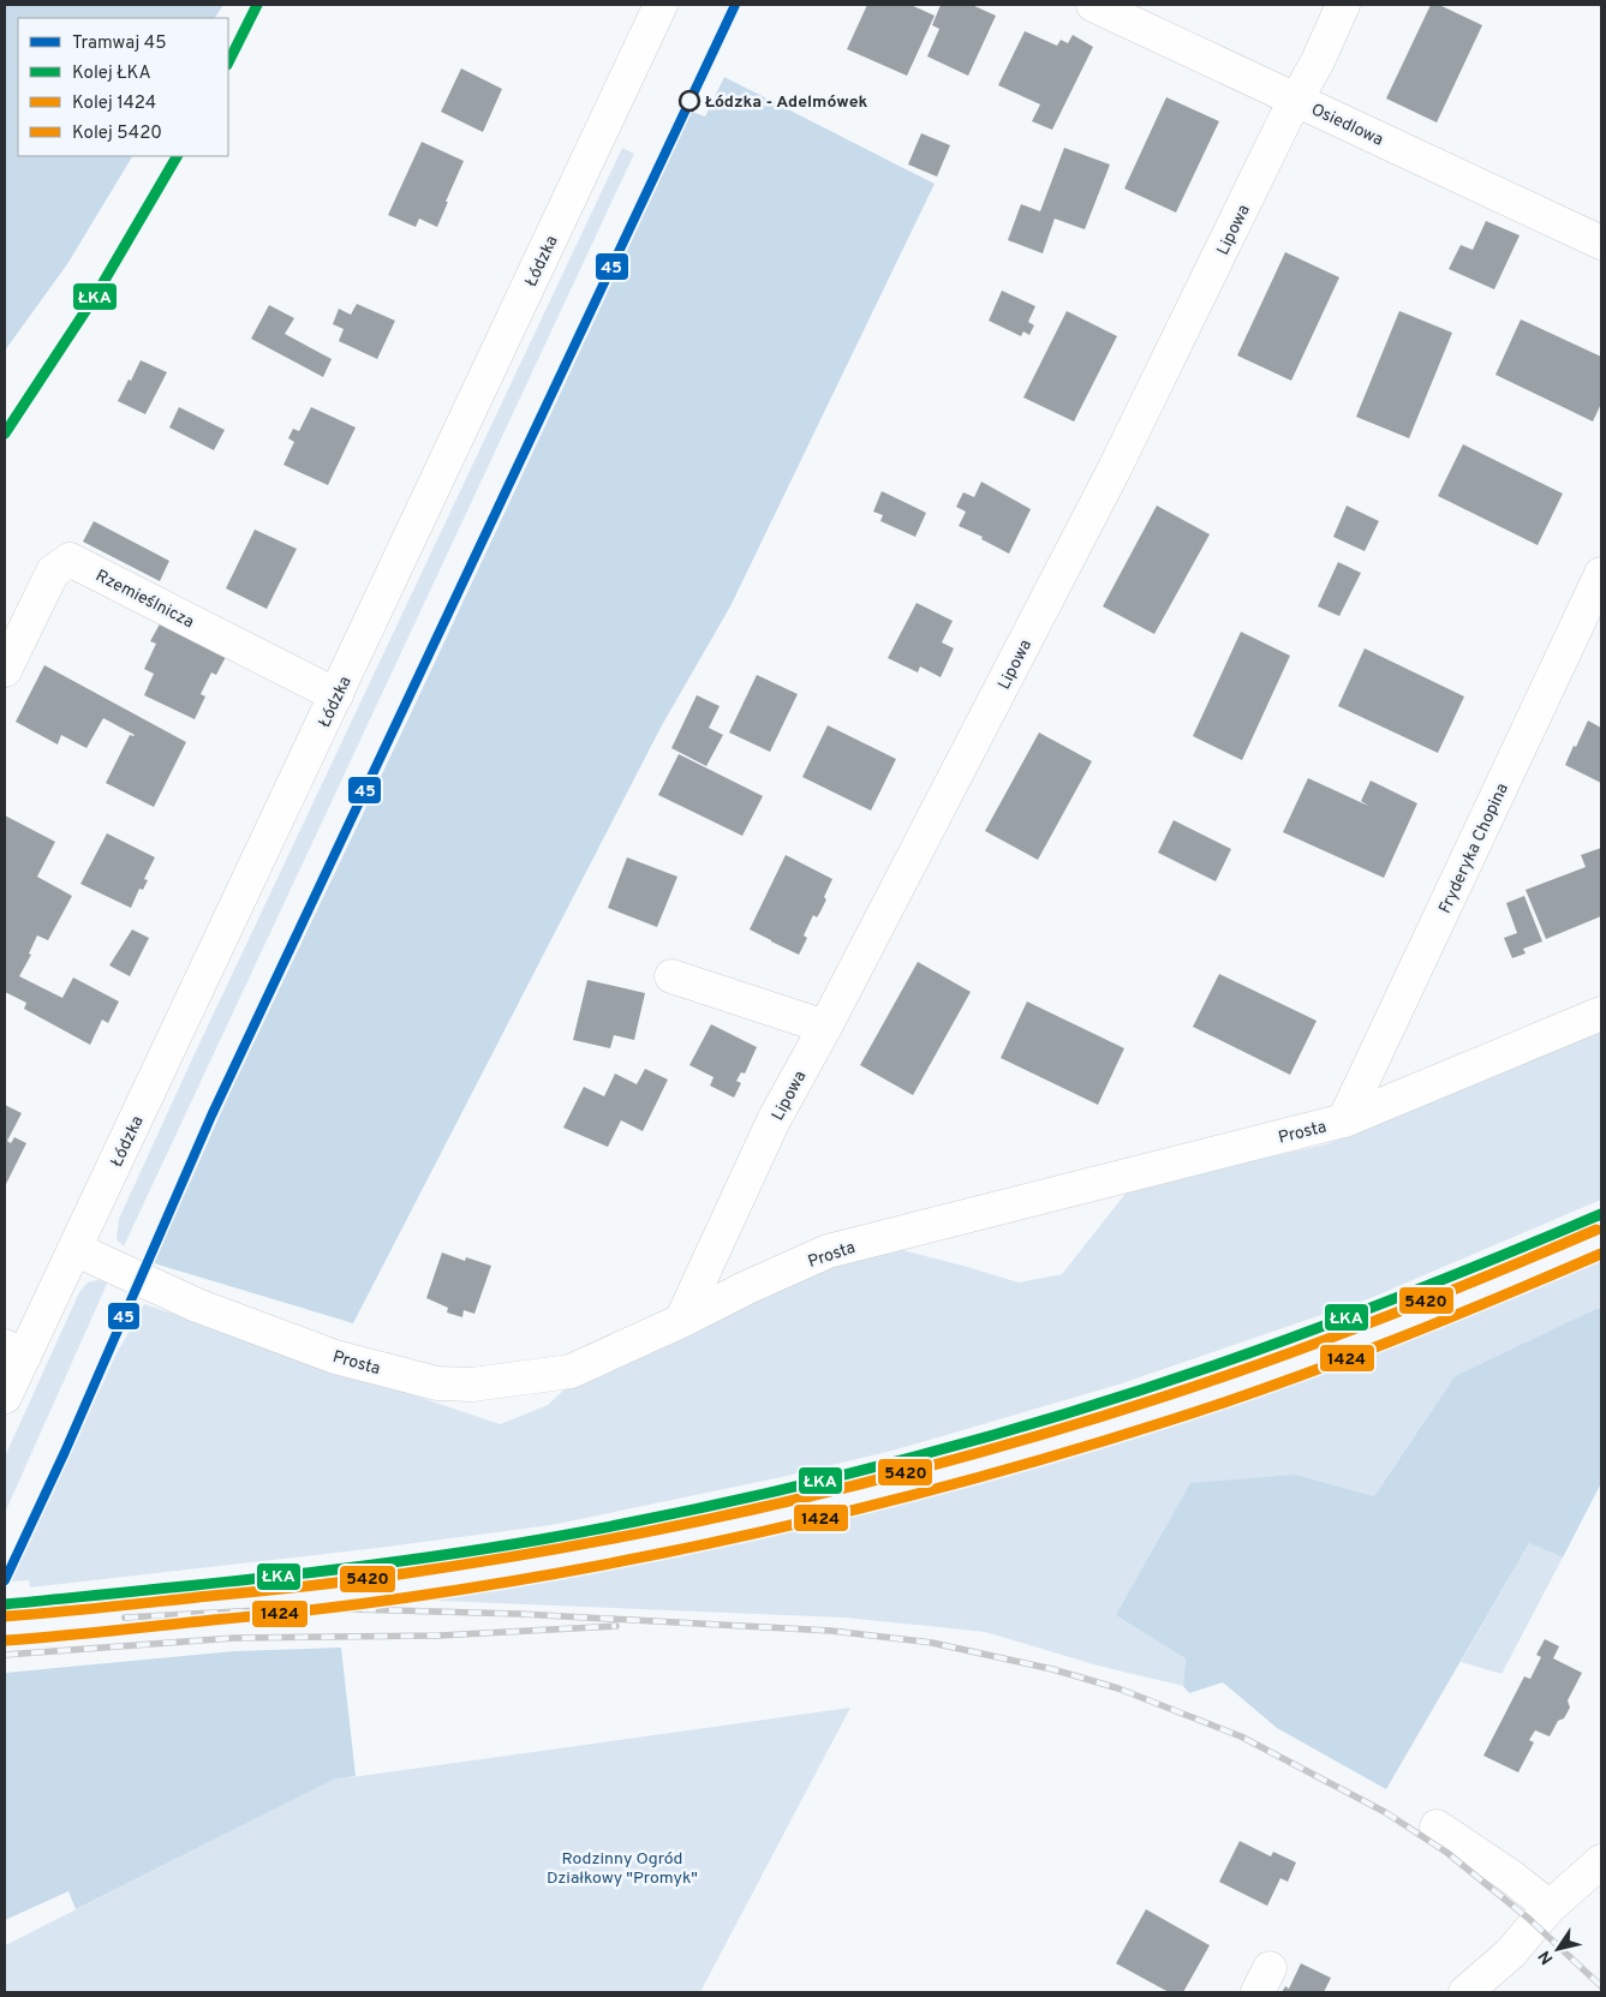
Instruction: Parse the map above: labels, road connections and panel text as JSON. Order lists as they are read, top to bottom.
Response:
{
  "streets": {
    "street": [
      "Osiedlowa",
      "Lipowa",
      "Łódzka",
      "Rzemieślnicza",
      "Fryderyka Chopina",
      "Prosta"
    ]
  },
  "crossings": [
    ["Osiedlowa", "Lipowa"],
    ["Lipowa", "Prosta"],
    ["Łódzka", "Rzemieślnicza"],
    ["Łódzka", "Prosta"],
    ["Fryderyka Chopina", "Prosta"]
  ],
  "parks": ["Rodzinny Ogród Działkowy \"Promyk\""],
  "places": ["Łódzka - Adelmówek"],
  "lines": [
    "tram line 45",
    "rail line ŁKA",
    "rail line 5420",
    "rail line 1424"
  ],
  "legend": [
    "Tramwaj 45",
    "Kolej ŁKA",
    "Kolej 1424",
    "Kolej 5420"
  ],
  "north": "bottom left"
}
